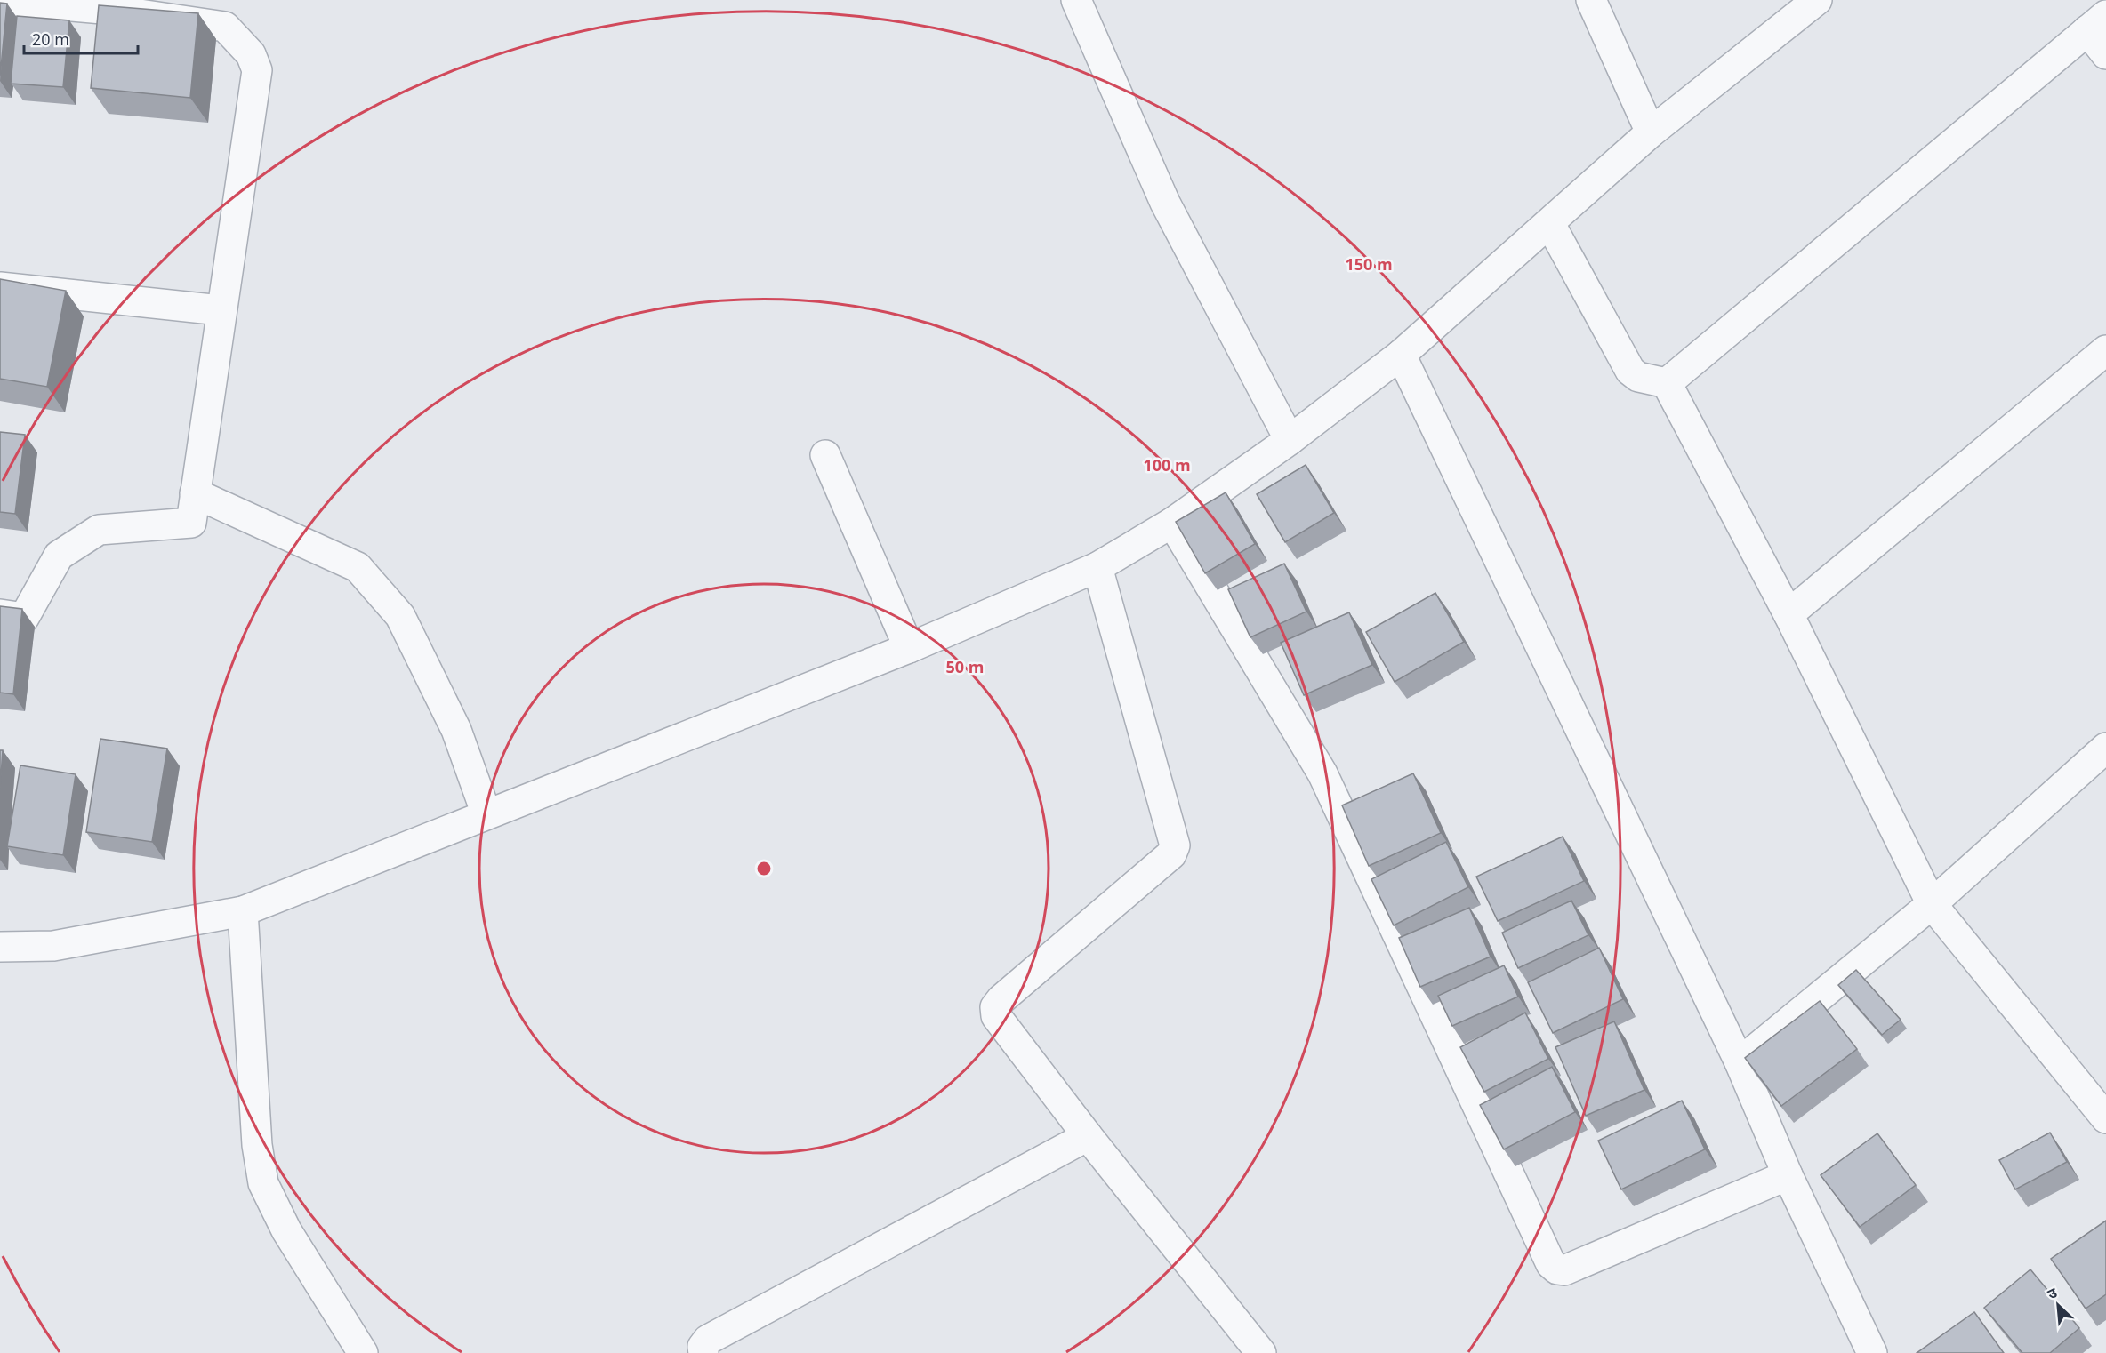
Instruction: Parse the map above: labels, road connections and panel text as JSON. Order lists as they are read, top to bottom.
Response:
{
  "scale_bar": "20 m",
  "north": "top left",
  "rings": ["150 m", "100 m", "50 m"]
}
